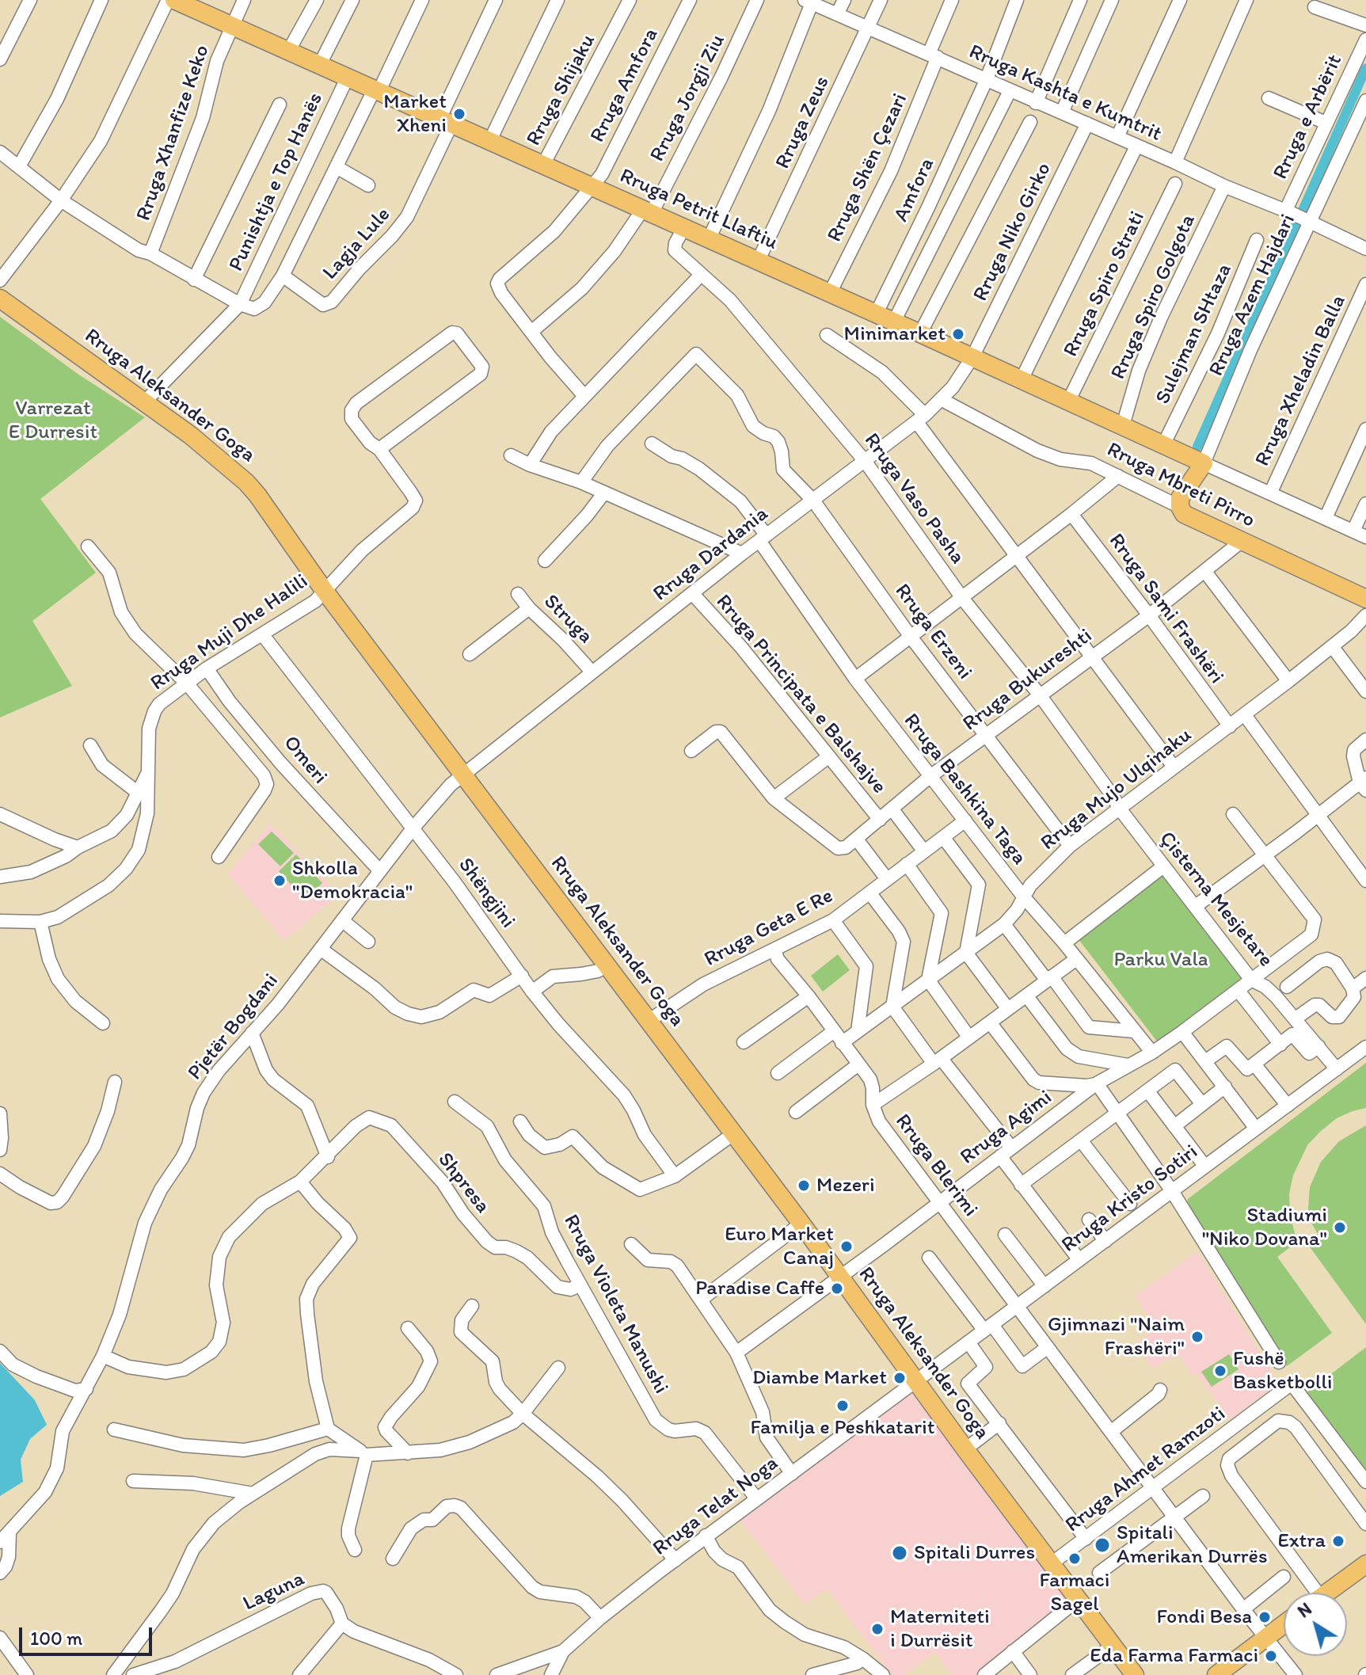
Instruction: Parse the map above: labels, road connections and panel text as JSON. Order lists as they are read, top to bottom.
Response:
{
  "streets": {
    "main road": [
      "Rruga Petrit Llaftiu",
      "Rruga Azem Hajdari",
      "Rruga Aleksander Goga",
      "Rruga Mbreti Pirro"
    ],
    "street": [
      "Rruga Amfora",
      "Rruga Shijaku",
      "Rruga Kashta e Kumtrit",
      "Rruga Jorgji Ziu",
      "Rruga e Arbërit",
      "Rruga Zeus",
      "Rruga Xhanfize Keko",
      "Rruga Shën Çezari",
      "Punishtja e Top Hanës",
      "Amfora",
      "Rruga Niko Girko",
      "Lagja Lule",
      "Rruga Spiro Strati",
      "Rruga Spiro Golgota",
      "Sulejman SHtaza",
      "Rruga Xheladin Balla",
      "Rruga Vaso Pasha",
      "Rruga Dardania",
      "Rruga Sami Frashëri",
      "Struga",
      "Rruga Erzeni",
      "Rruga Muji Dhe Halili",
      "Rruga Bukureshti",
      "Rruga Principata e Balshajve",
      "Omeri",
      "Rruga Bashkina Taga",
      "Rruga Mujo Ulqinaku",
      "Shëngjini",
      "Çisterna Mesjetare",
      "Rruga Geta E Re",
      "Pjetër Bogdani",
      "Rruga Agimi",
      "Rruga Blerimi",
      "Shpresa",
      "Rruga Kristo Sotiri",
      "Rruga Violeta Manushi",
      "Rruga Ahmet Ramzoti",
      "Rruga Telat Noga",
      "Laguna"
    ]
  },
  "crossings": [
    ["Rruga Amfora", "Rruga Jorgji Ziu"],
    ["Rruga Amfora", "Rruga Petrit Llaftiu"],
    ["Rruga Shijaku", "Rruga Petrit Llaftiu"],
    ["Rruga Kashta e Kumtrit", "Rruga e Arbërit"],
    ["Rruga Kashta e Kumtrit", "Rruga Zeus"],
    ["Rruga Kashta e Kumtrit", "Rruga Shën Çezari"],
    ["Rruga Kashta e Kumtrit", "Amfora"],
    ["Rruga Kashta e Kumtrit", "Rruga Niko Girko"],
    ["Rruga Kashta e Kumtrit", "Rruga Azem Hajdari"],
    ["Rruga Kashta e Kumtrit", "Rruga Spiro Golgota"],
    ["Rruga Jorgji Ziu", "Rruga Petrit Llaftiu"],
    ["Rruga Zeus", "Rruga Petrit Llaftiu"],
    ["Rruga Xhanfize Keko", "Rruga Petrit Llaftiu"],
    ["Rruga Shën Çezari", "Rruga Petrit Llaftiu"],
    ["Punishtja e Top Hanës", "Rruga Petrit Llaftiu"],
    ["Punishtja e Top Hanës", "Rruga Aleksander Goga"],
    ["Amfora", "Rruga Petrit Llaftiu"],
    ["Rruga Petrit Llaftiu", "Rruga Niko Girko"],
    ["Rruga Petrit Llaftiu", "Lagja Lule"],
    ["Rruga Petrit Llaftiu", "Rruga Spiro Strati"],
    ["Rruga Petrit Llaftiu", "Rruga Azem Hajdari"],
    ["Rruga Petrit Llaftiu", "Rruga Spiro Golgota"],
    ["Rruga Petrit Llaftiu", "Sulejman SHtaza"],
    ["Rruga Petrit Llaftiu", "Rruga Vaso Pasha"],
    ["Rruga Petrit Llaftiu", "Rruga Dardania"],
    ["Rruga Niko Girko", "Rruga Dardania"],
    ["Rruga Azem Hajdari", "Rruga Mbreti Pirro"],
    ["Rruga Aleksander Goga", "Rruga Dardania"],
    ["Rruga Aleksander Goga", "Rruga Muji Dhe Halili"],
    ["Rruga Aleksander Goga", "Rruga Geta E Re"],
    ["Rruga Aleksander Goga", "Pjetër Bogdani"],
    ["Rruga Aleksander Goga", "Rruga Agimi"],
    ["Rruga Aleksander Goga", "Rruga Kristo Sotiri"],
    ["Rruga Aleksander Goga", "Rruga Ahmet Ramzoti"],
    ["Rruga Aleksander Goga", "Rruga Telat Noga"],
    ["Rruga Mbreti Pirro", "Rruga Dardania"],
    ["Rruga Mbreti Pirro", "Rruga Bukureshti"],
    ["Rruga Vaso Pasha", "Rruga Dardania"],
    ["Rruga Vaso Pasha", "Rruga Bukureshti"],
    ["Rruga Vaso Pasha", "Rruga Mujo Ulqinaku"],
    ["Rruga Vaso Pasha", "Çisterna Mesjetare"],
    ["Rruga Dardania", "Struga"],
    ["Rruga Dardania", "Rruga Erzeni"],
    ["Rruga Dardania", "Rruga Principata e Balshajve"],
    ["Rruga Dardania", "Rruga Bashkina Taga"],
    ["Rruga Dardania", "Pjetër Bogdani"],
    ["Rruga Sami Frashëri", "Rruga Bukureshti"],
    ["Rruga Sami Frashëri", "Rruga Mujo Ulqinaku"],
    ["Rruga Erzeni", "Rruga Bukureshti"],
    ["Rruga Erzeni", "Rruga Mujo Ulqinaku"],
    ["Rruga Muji Dhe Halili", "Omeri"],
    ["Rruga Muji Dhe Halili", "Shëngjini"],
    ["Rruga Bukureshti", "Rruga Principata e Balshajve"],
    ["Rruga Bukureshti", "Rruga Bashkina Taga"],
    ["Omeri", "Pjetër Bogdani"],
    ["Rruga Bashkina Taga", "Rruga Mujo Ulqinaku"],
    ["Rruga Bashkina Taga", "Rruga Geta E Re"],
    ["Rruga Bashkina Taga", "Rruga Agimi"],
    ["Rruga Mujo Ulqinaku", "Çisterna Mesjetare"],
    ["Rruga Mujo Ulqinaku", "Rruga Blerimi"],
    ["Shëngjini", "Pjetër Bogdani"],
    ["Çisterna Mesjetare", "Rruga Agimi"],
    ["Çisterna Mesjetare", "Rruga Kristo Sotiri"],
    ["Rruga Geta E Re", "Rruga Blerimi"],
    ["Rruga Agimi", "Rruga Blerimi"],
    ["Rruga Blerimi", "Rruga Kristo Sotiri"],
    ["Rruga Blerimi", "Rruga Ahmet Ramzoti"],
    ["Shpresa", "Rruga Violeta Manushi"],
    ["Rruga Kristo Sotiri", "Rruga Telat Noga"],
    ["Rruga Violeta Manushi", "Rruga Telat Noga"]
  ],
  "parks": ["Varrezat E Durresit", "Parku Vala"],
  "places": [
    "Market Xheni",
    "Minimarket",
    "Shkolla \"Demokracia\"",
    "Mezeri",
    "Stadiumi \"Niko Dovana\"",
    "Euro Market Canaj",
    "Paradise Caffe",
    "Gjimnazi \"Naim Frashëri\"",
    "Fushë Basketbolli",
    "Diambe Market",
    "Familja e Peshkatarit",
    "Extra",
    "Spitali Amerikan Durrës",
    "Spitali Durres",
    "Farmaci Sagel",
    "Fondi Besa",
    "Materniteti i Durrësit",
    "Eda Farma Farmaci"
  ],
  "scale_bar": "100 m",
  "north": "top left"
}
